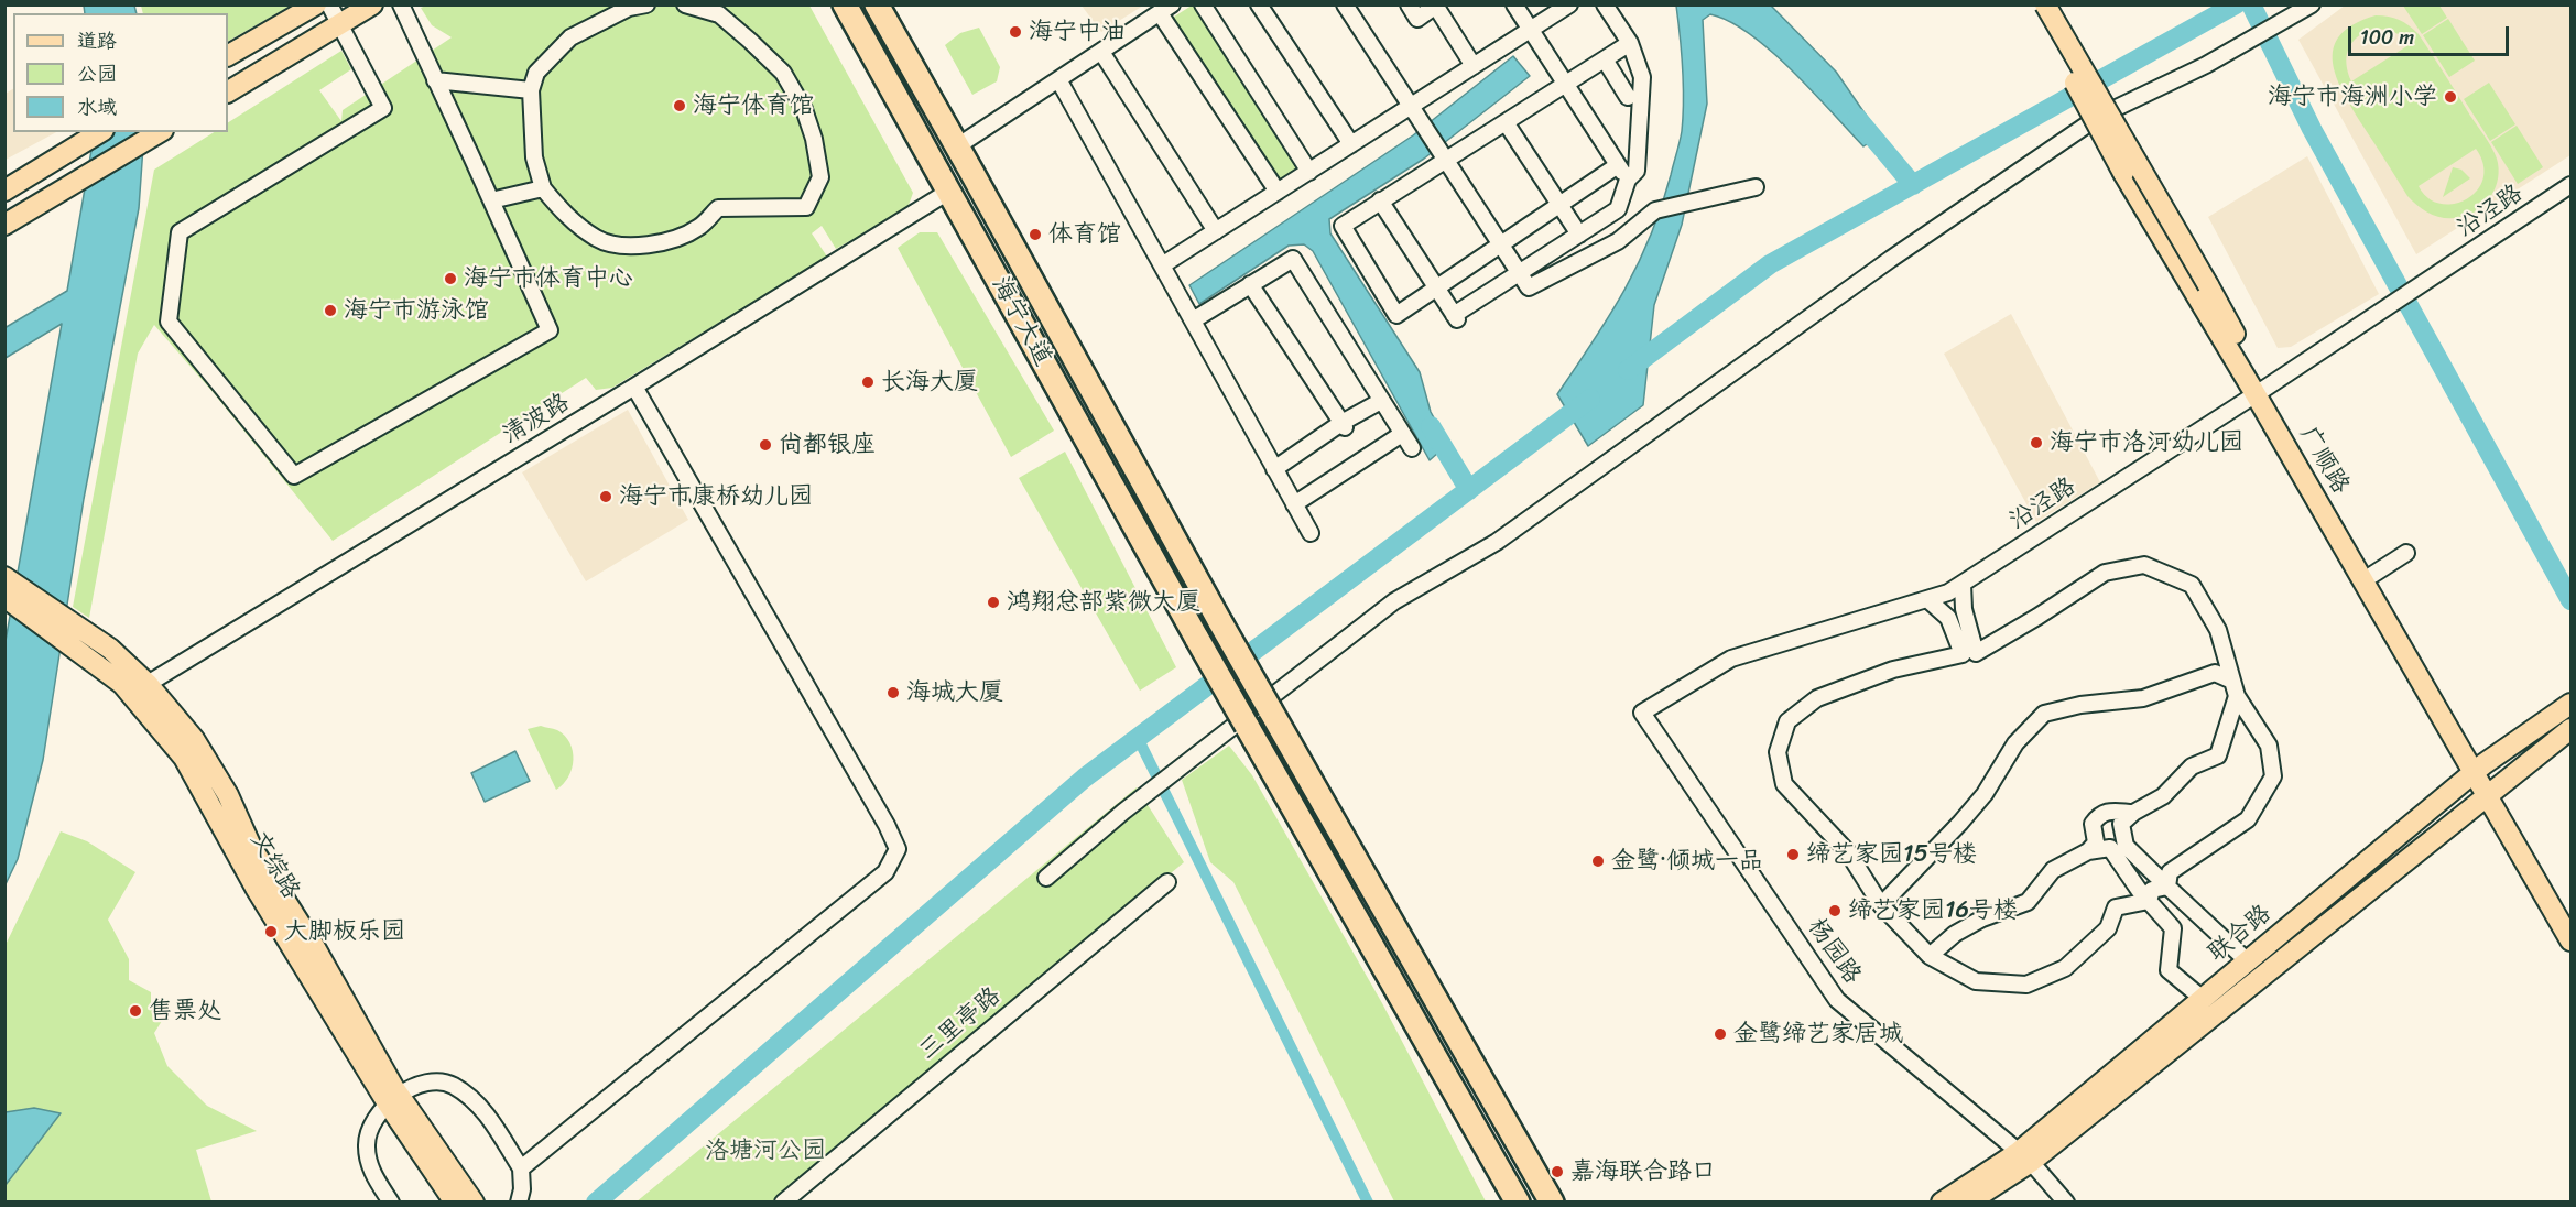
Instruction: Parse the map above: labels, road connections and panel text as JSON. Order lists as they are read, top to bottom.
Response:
{
  "streets": {
    "highway": ["海宁大道"],
    "main road": ["广顺路", "文综路", "联合路"],
    "street": [
      "沿泾路",
      "清波路",
      "杨园路",
      "三里亭路"
    ]
  },
  "crossings": [
    ["沿泾路", "广顺路"],
    ["沿泾路", "杨园路"],
    ["海宁大道", "清波路"],
    ["广顺路", "联合路"],
    ["联合路", "杨园路"]
  ],
  "parks": ["洛塘河公园"],
  "places": [
    "海宁中油",
    "海宁市海洲小学",
    "海宁体育馆",
    "体育馆",
    "海宁市体育中心",
    "海宁市游泳馆",
    "长海大厦",
    "海宁市洛河幼儿园",
    "尚都银座",
    "海宁市康桥幼儿园",
    "鸿翔总部紫微大厦",
    "海城大厦",
    "缔艺家园15号楼",
    "金鹭·倾城一品",
    "缔艺家园16号楼",
    "大脚板乐园",
    "售票处",
    "金鹭缔艺家居城",
    "嘉海联合路口"
  ],
  "legend": ["道路", "公园", "水域"],
  "scale_bar": "100 m"
}
